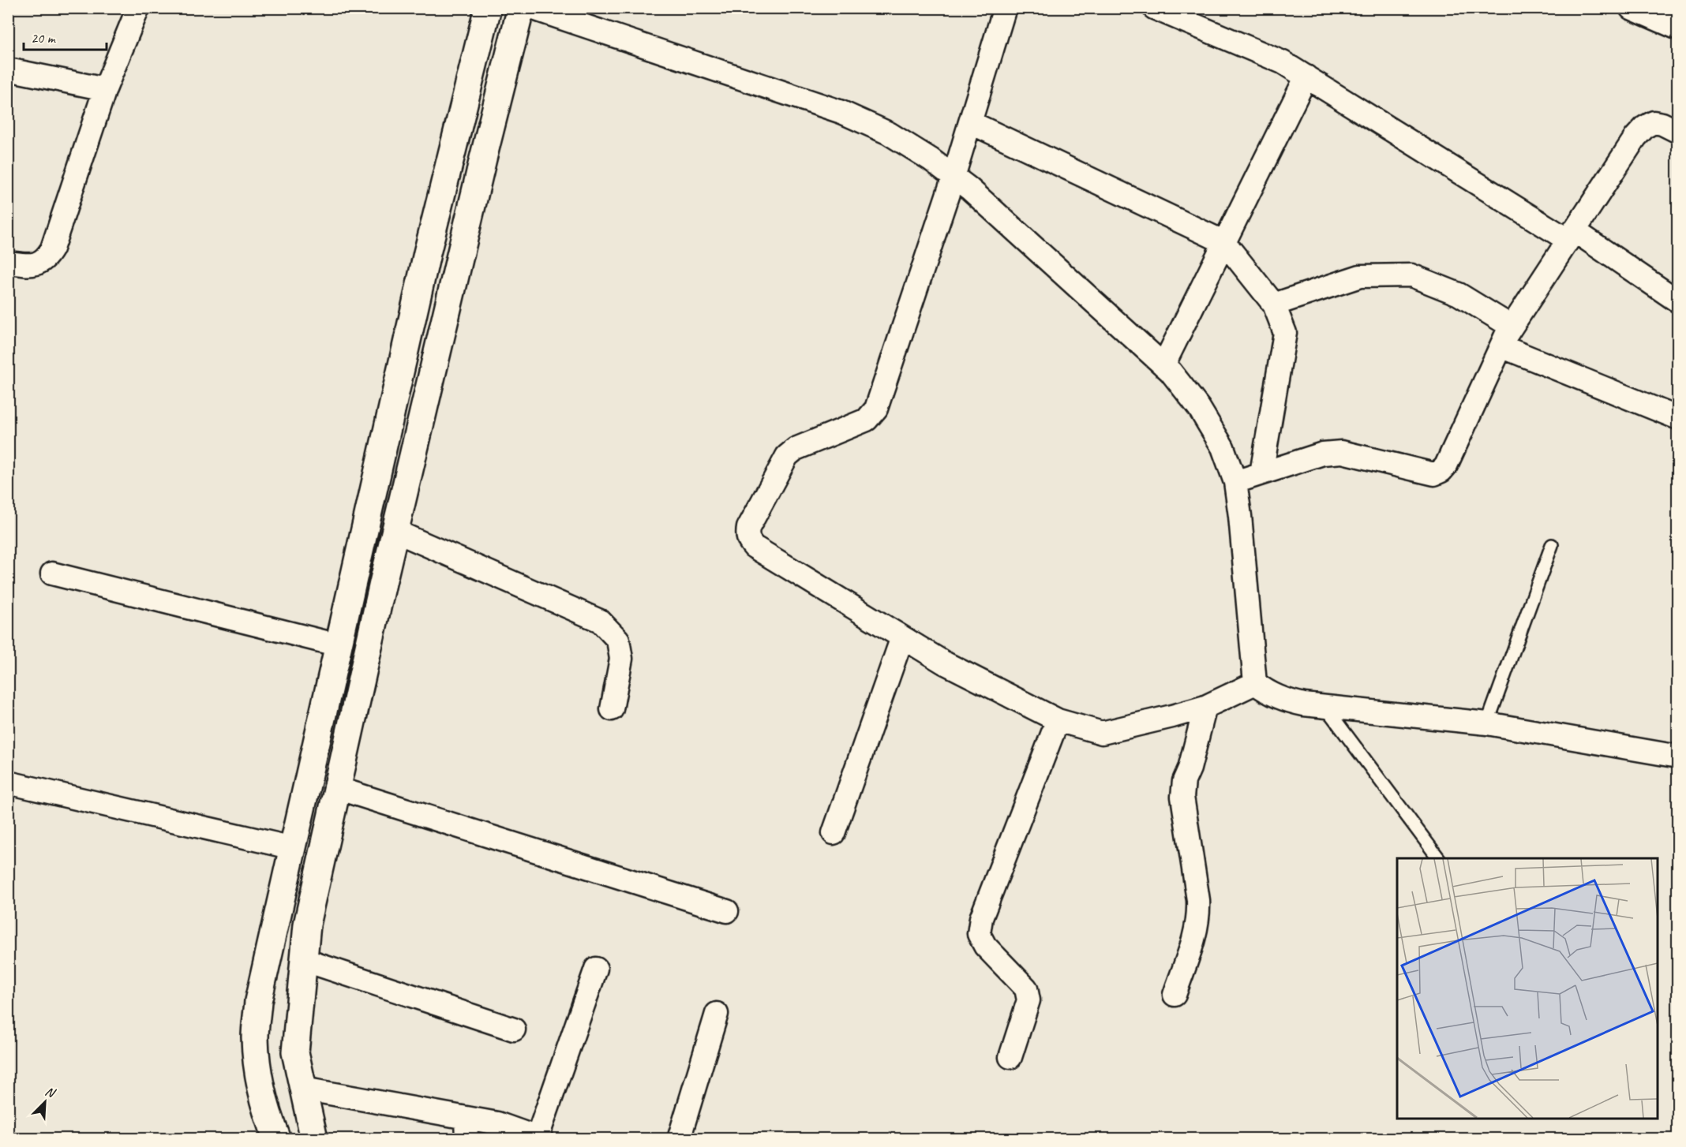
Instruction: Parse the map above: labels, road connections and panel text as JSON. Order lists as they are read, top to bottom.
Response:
{
  "scale_bar": "20 m",
  "north": "top right"
}
